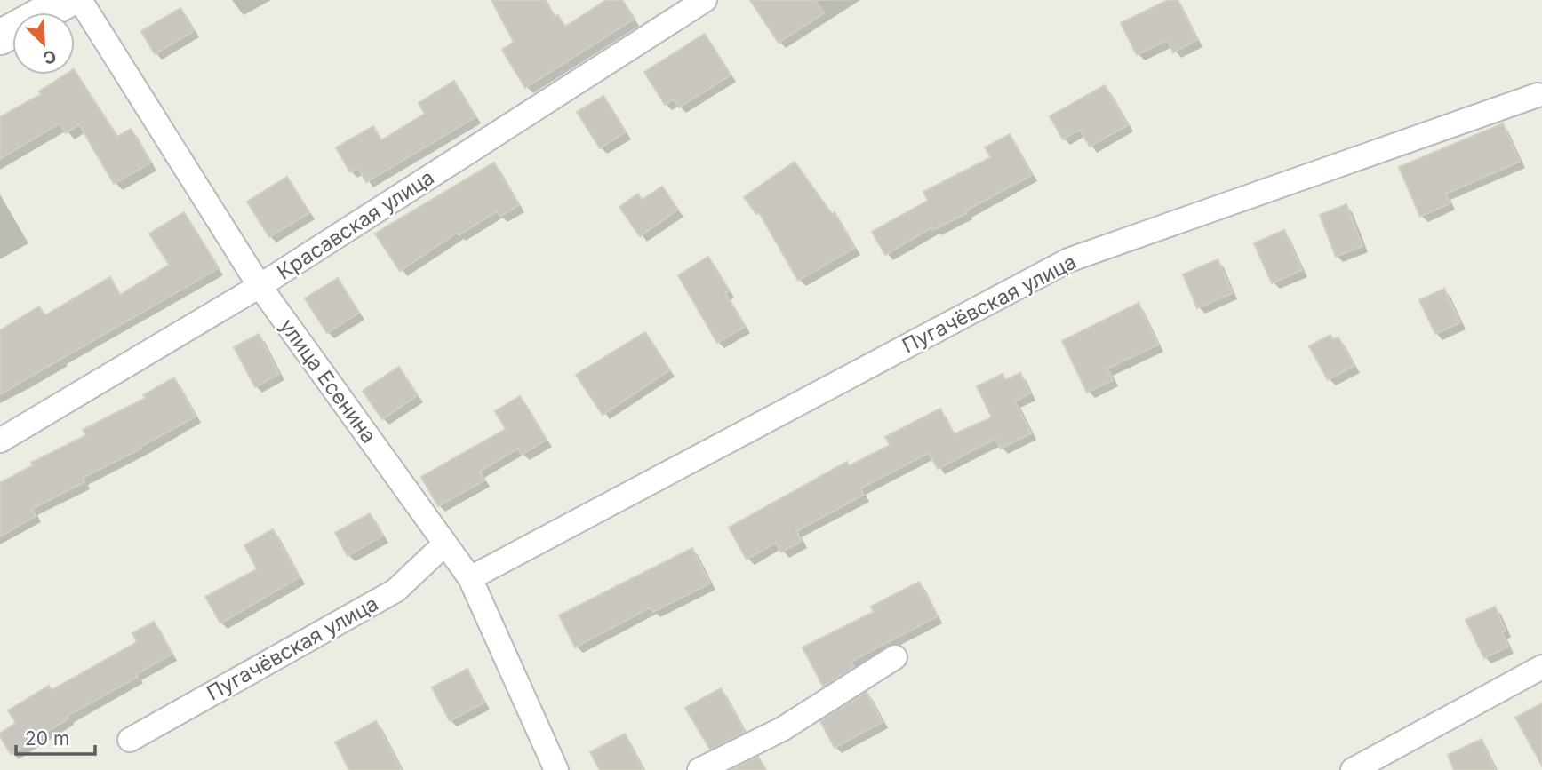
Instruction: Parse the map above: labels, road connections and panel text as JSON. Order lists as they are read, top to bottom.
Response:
{
  "streets": {
    "street": ["Красавская улица", "Пугачёвская улица", "улица Есенина"]
  },
  "crossings": [
    ["Красавская улица", "улица Есенина"],
    ["Пугачёвская улица", "улица Есенина"]
  ],
  "scale_bar": "20 m",
  "north": "bottom right"
}
